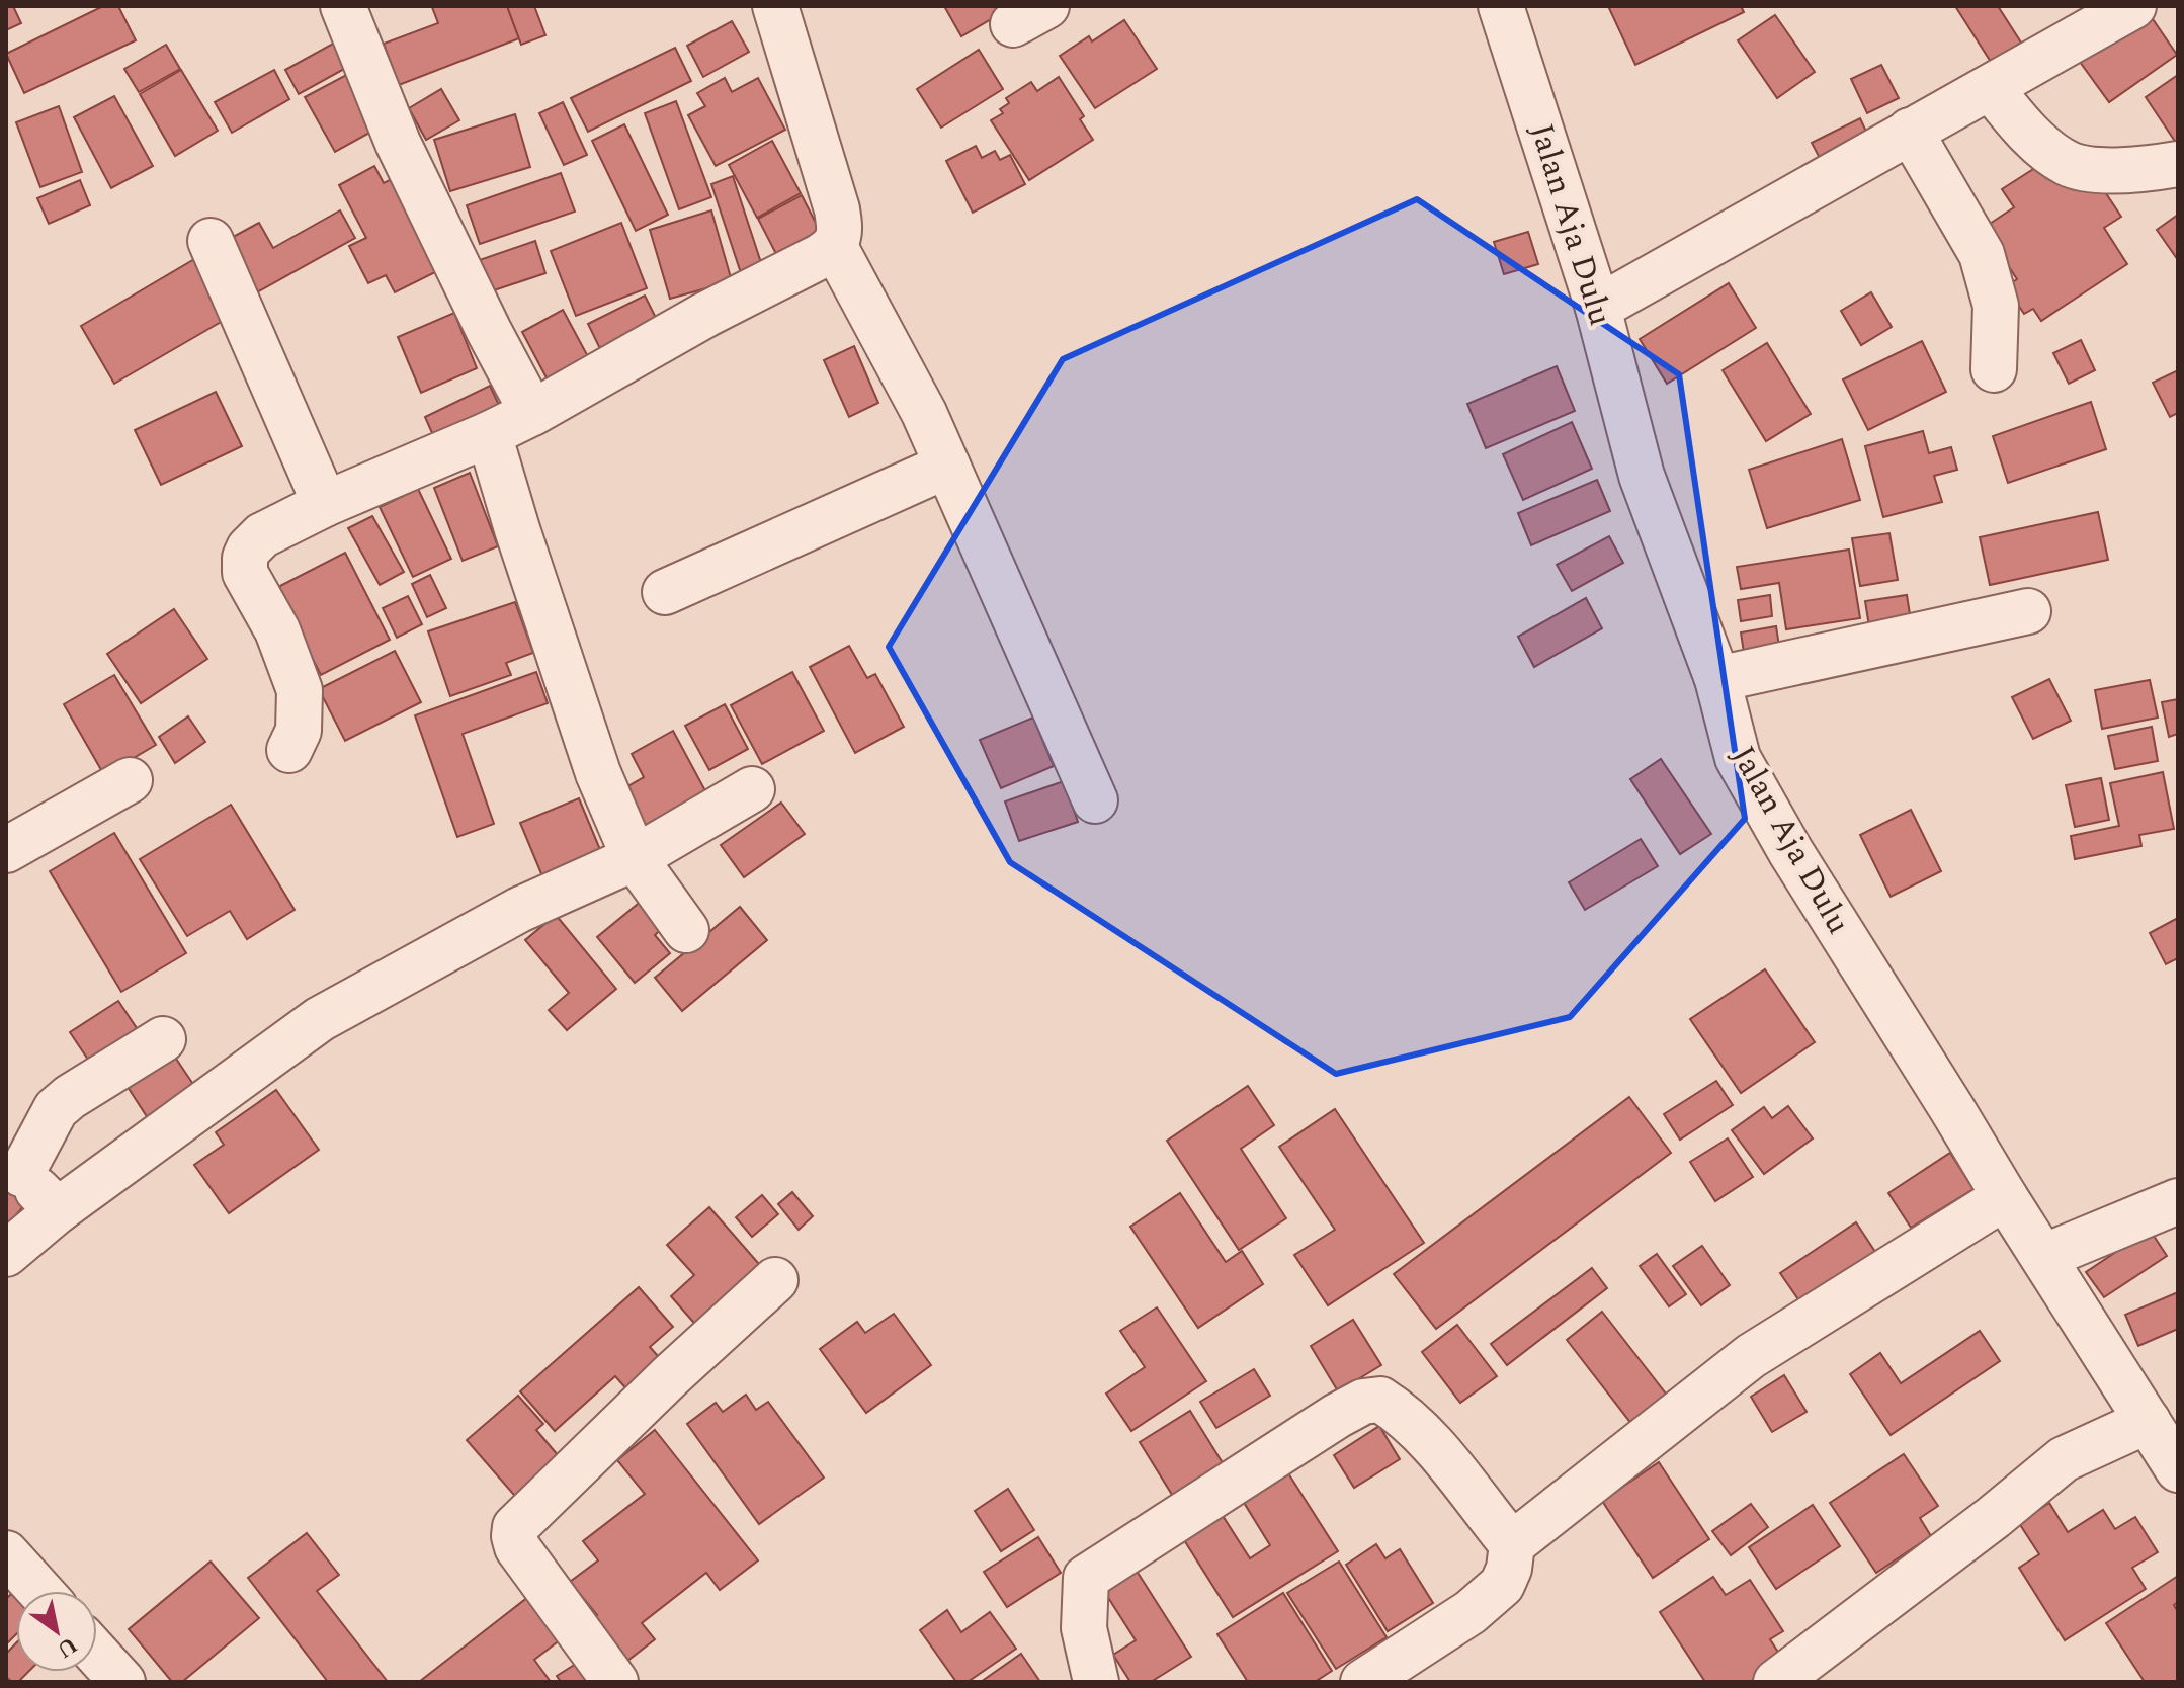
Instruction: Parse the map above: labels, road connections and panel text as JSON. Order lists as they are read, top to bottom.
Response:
{
  "streets": {
    "street": ["Jalan Aja Dulu"]
  },
  "north": "bottom right"
}
